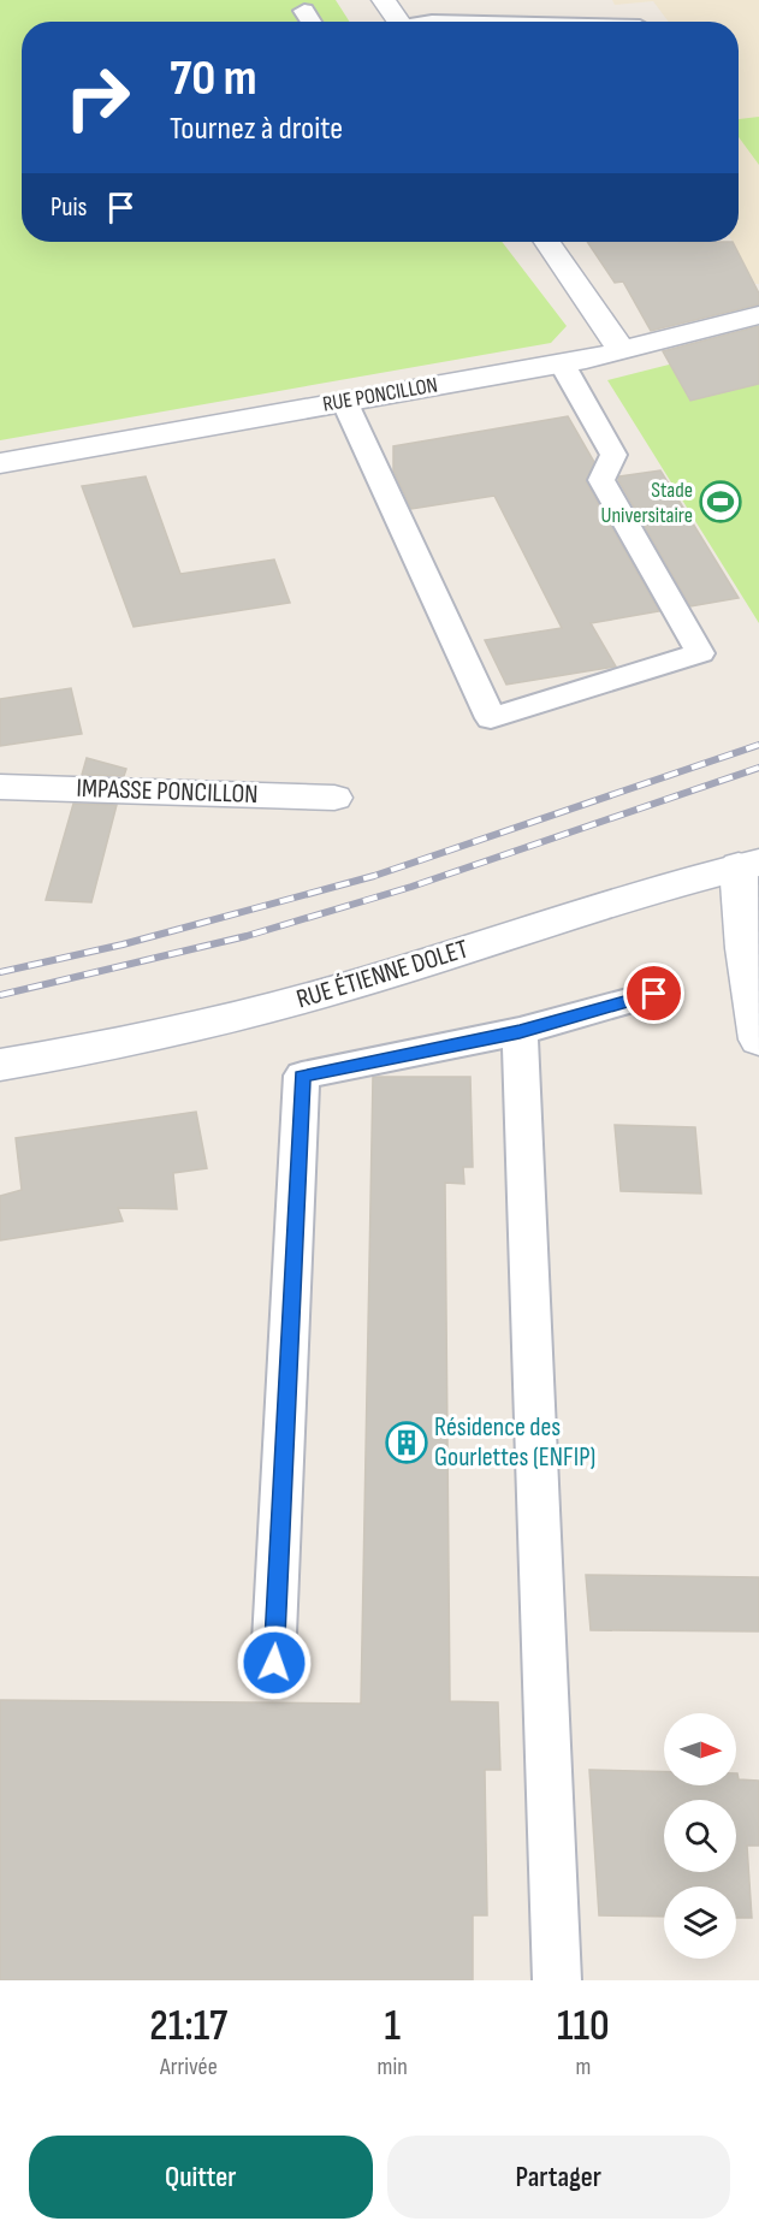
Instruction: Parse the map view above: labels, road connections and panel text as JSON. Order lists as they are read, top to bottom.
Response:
{
  "streets": {
    "street": ["RUE PONCILLON", "IMPASSE PONCILLON", "RUE ÉTIENNE DOLET"]
  },
  "places": {
    "sports": ["Stade Universitaire"],
    "building": ["Résidence des Gourlettes (ENFIP)"]
  },
  "north": "right",
  "page": {
    "turn": ["70 m", "Tournez à droite"],
    "then": "Puis",
    "eta": [
      "21:17",
      "Arrivée",
      "1",
      "min",
      "110",
      "m"
    ],
    "buttons": ["Quitter", "Partager"]
  }
}
